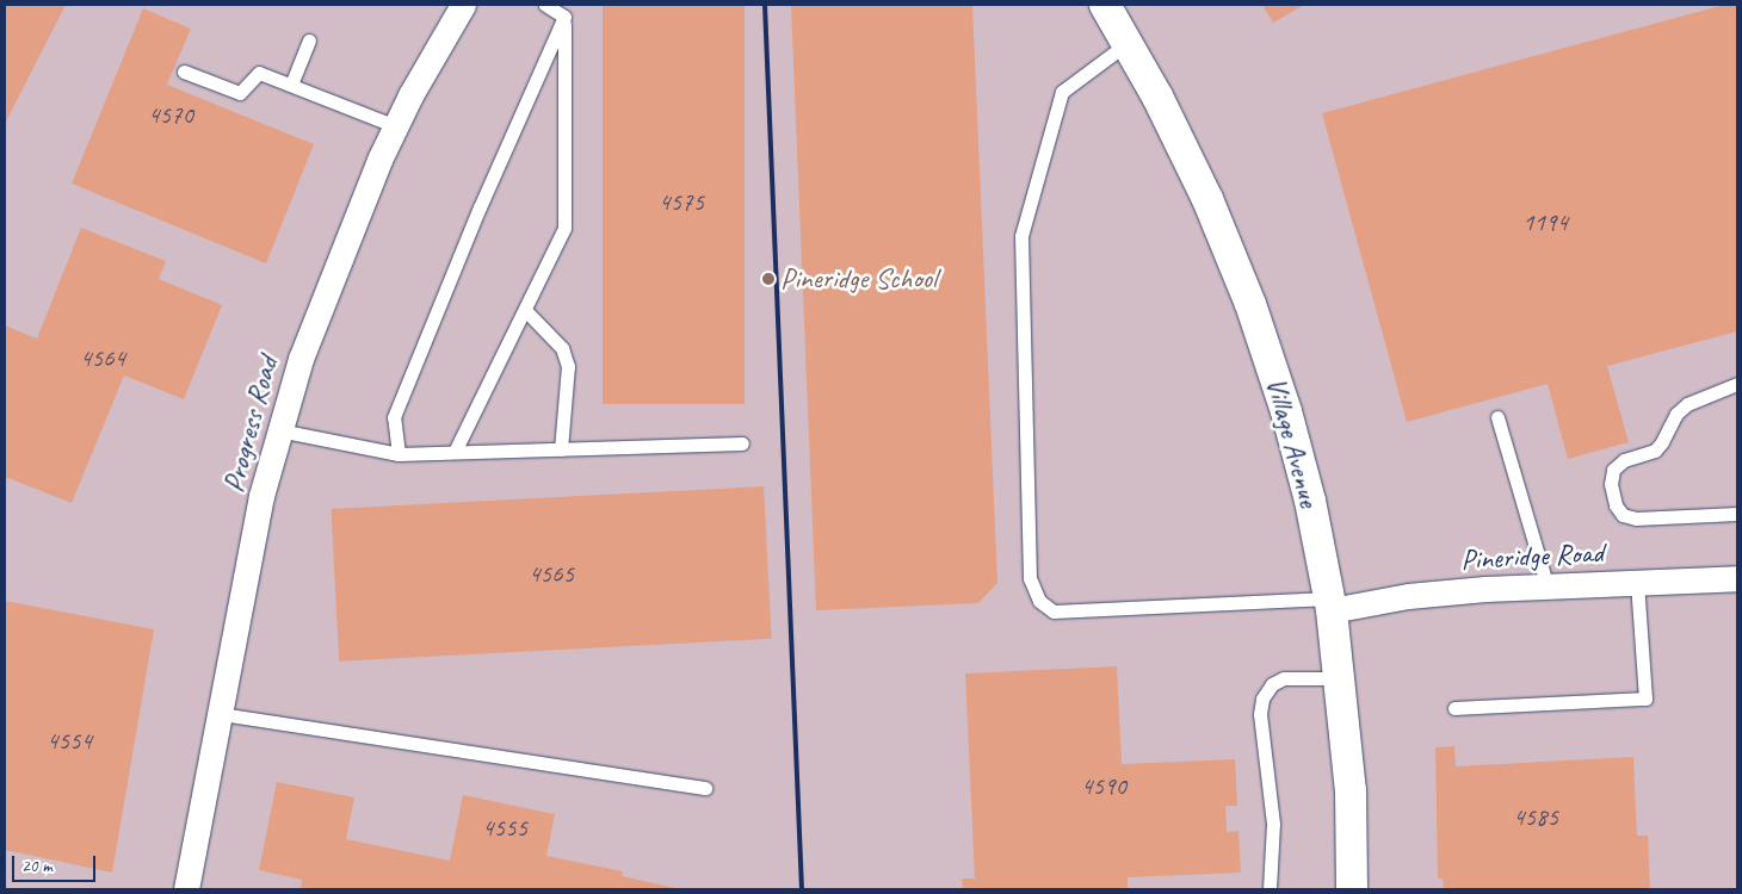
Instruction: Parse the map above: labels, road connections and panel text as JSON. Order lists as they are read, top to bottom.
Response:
{
  "streets": {
    "street": ["Progress Road", "Village Avenue", "Pineridge Road"]
  },
  "crossings": [
    ["Village Avenue", "Pineridge Road"]
  ],
  "places": ["Pineridge School"],
  "house_numbers": [
    "4570",
    "4575",
    "1194",
    "4564",
    "4565",
    "4554",
    "4590",
    "4585",
    "4555"
  ],
  "scale_bar": "20 m"
}
